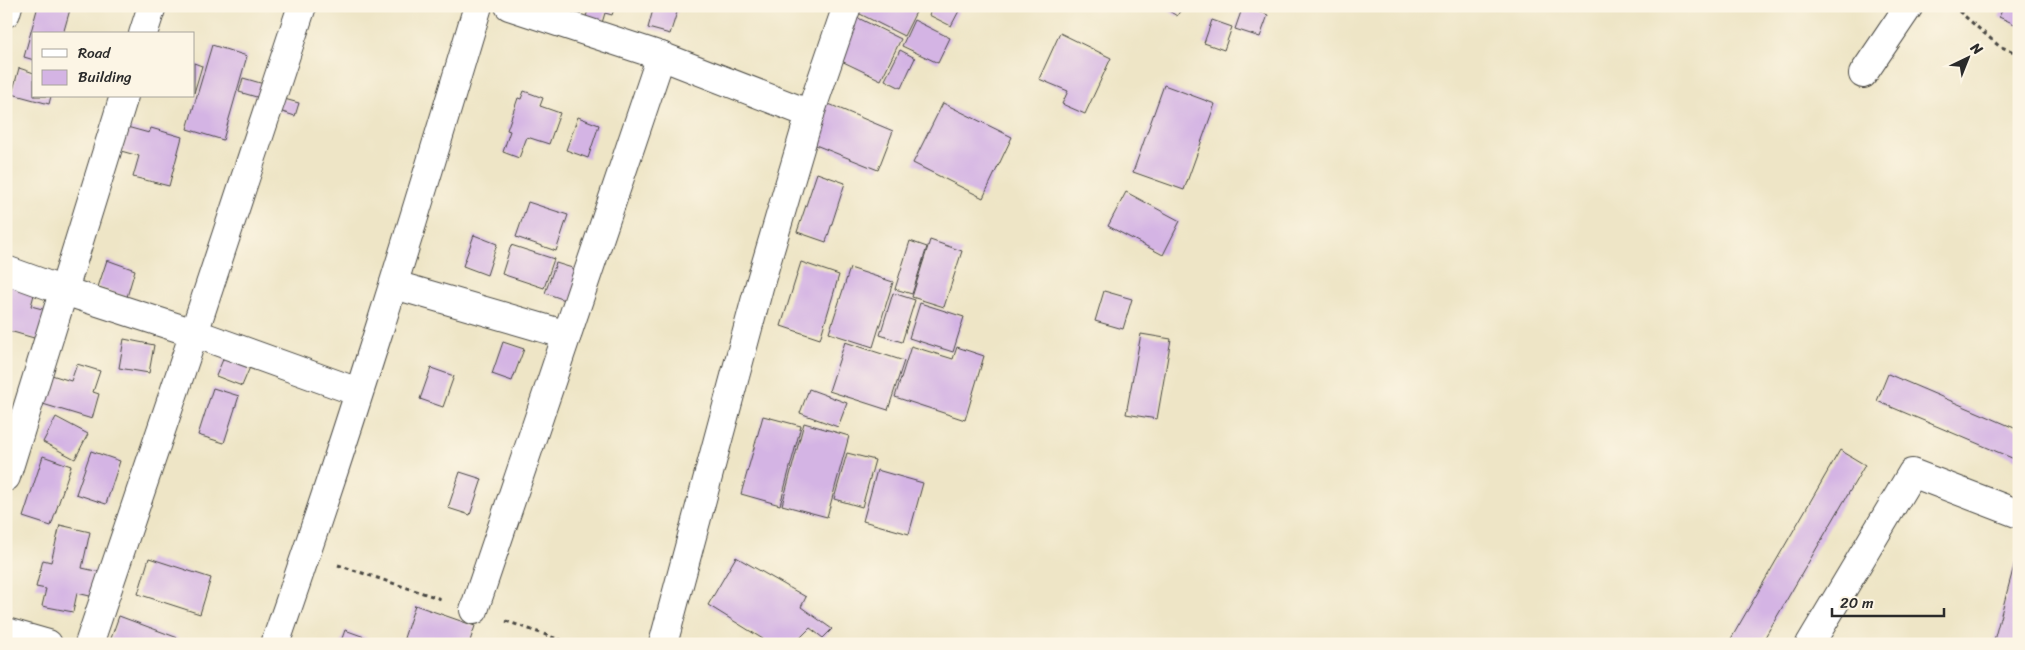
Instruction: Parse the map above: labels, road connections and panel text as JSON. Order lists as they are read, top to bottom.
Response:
{
  "legend": ["Road", "Building"],
  "scale_bar": "20 m",
  "north": "top right"
}
